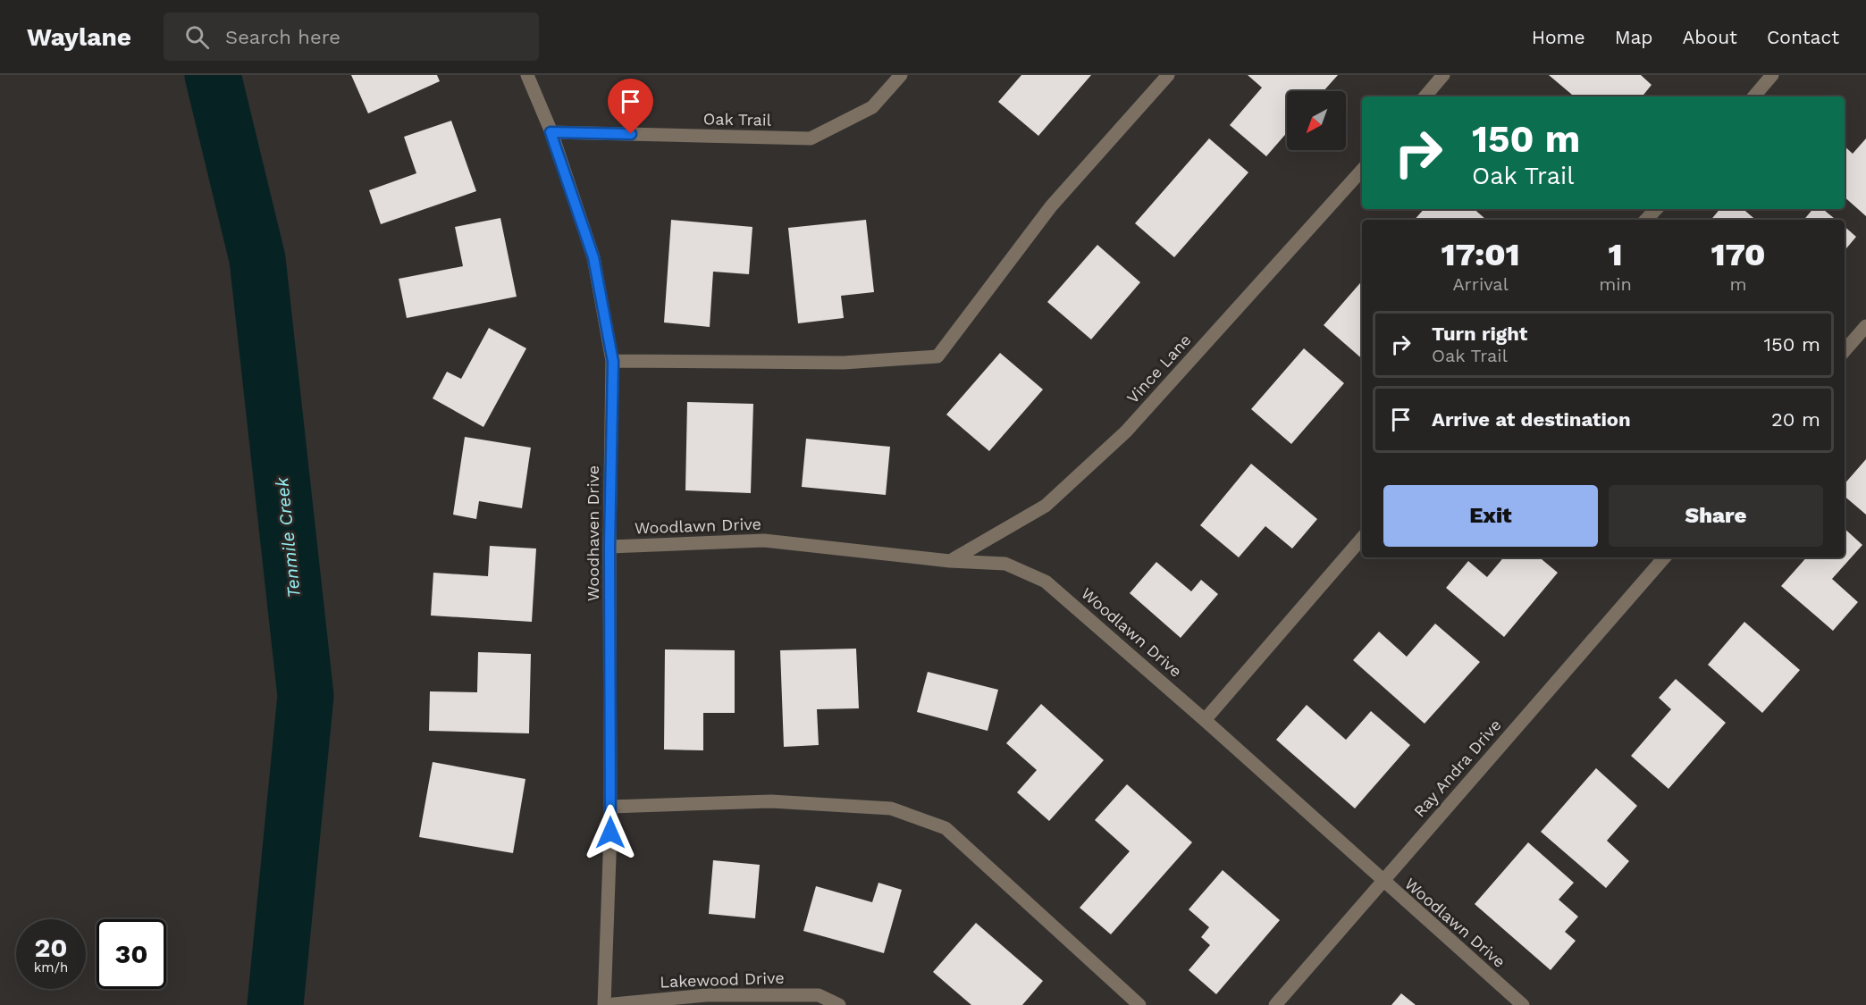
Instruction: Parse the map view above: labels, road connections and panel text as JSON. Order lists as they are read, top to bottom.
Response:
{
  "streets": {
    "street": [
      "Oak Trail",
      "Vince Lane",
      "Woodlawn Drive",
      "Woodhaven Drive",
      "Ray Andra Drive",
      "Lakewood Drive"
    ]
  },
  "crossings": [
    ["Oak Trail", "Woodhaven Drive"],
    ["Vince Lane", "Woodlawn Drive"],
    ["Woodlawn Drive", "Woodhaven Drive"],
    ["Woodlawn Drive", "Ray Andra Drive"],
    ["Woodhaven Drive", "Lakewood Drive"]
  ],
  "water": ["Tenmile Creek"],
  "north": "bottom left",
  "page": {
    "header": "Waylane",
    "search": "Search here",
    "nav": [
      "Home",
      "Map",
      "About",
      "Contact"
    ],
    "turn": ["150 m", "Oak Trail"],
    "eta": [
      "17:01",
      "Arrival",
      "1",
      "min",
      "170",
      "m"
    ],
    "list": [
      {
        "name": "Turn right",
        "note": "Oak Trail",
        "value": "150 m"
      },
      {
        "name": "Arrive at destination",
        "value": "20 m"
      }
    ],
    "buttons": ["Exit", "Share"],
    "speed": "20 km/h",
    "limit": "30"
  }
}
